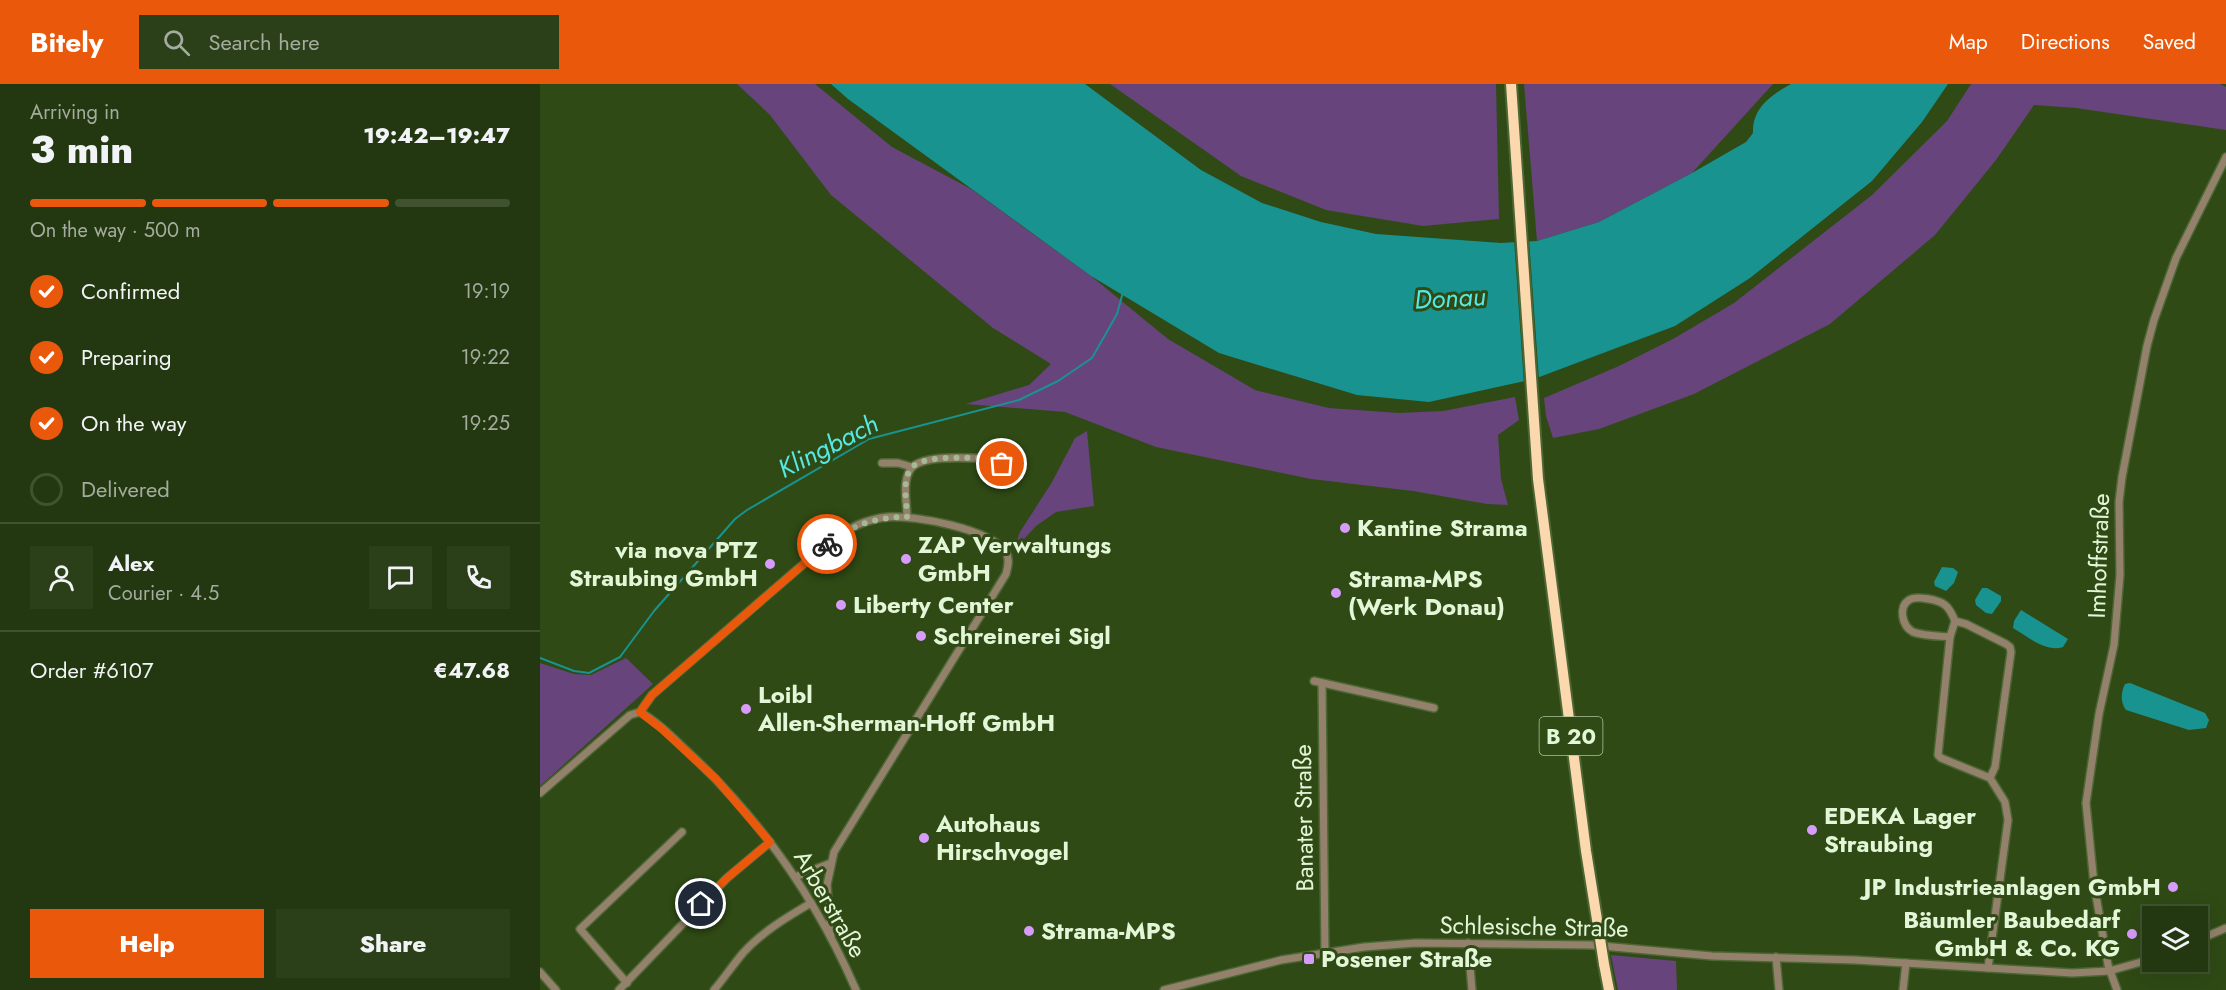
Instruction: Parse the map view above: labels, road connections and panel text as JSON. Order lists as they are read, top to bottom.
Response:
{
  "streets": {
    "highway": ["B 20"],
    "street": [
      "Imhoffstraße",
      "Banater Straße",
      "Arberstraße",
      "Schlesische Straße"
    ]
  },
  "crossings": [
    ["Imhoffstraße", "Schlesische Straße"],
    ["Banater Straße", "Schlesische Straße"]
  ],
  "water": ["Donau", "Klingbach"],
  "places": {
    "other": [
      "Kantine Strama",
      "ZAP Verwaltungs GmbH",
      "via nova PTZ Straubing GmbH",
      "Strama-MPS (Werk Donau)",
      "Liberty Center",
      "Schreinerei Sigl",
      "Loibl Allen-Sherman-Hoff GmbH",
      "EDEKA Lager Straubing",
      "Autohaus Hirschvogel",
      "JP Industrieanlagen GmbH",
      "Strama-MPS",
      "Bäumler Baubedarf GmbH & Co. KG"
    ],
    "transit": ["Posener Straße"]
  },
  "page": {
    "header": "Bitely",
    "search": "Search here",
    "nav": ["Map", "Directions", "Saved"],
    "heading": ["3 min", "Arriving in", "19:42–19:47"],
    "panel": [
      "Alex",
      "Courier · 4.5",
      "Order #6107",
      "€47.68"
    ],
    "bar": "On the way · 500 m",
    "list": [
      ["Confirmed", "19:19"],
      ["Preparing", "19:22"],
      ["On the way", "19:25"],
      "Delivered"
    ],
    "buttons": ["Help", "Share"]
  }
}
